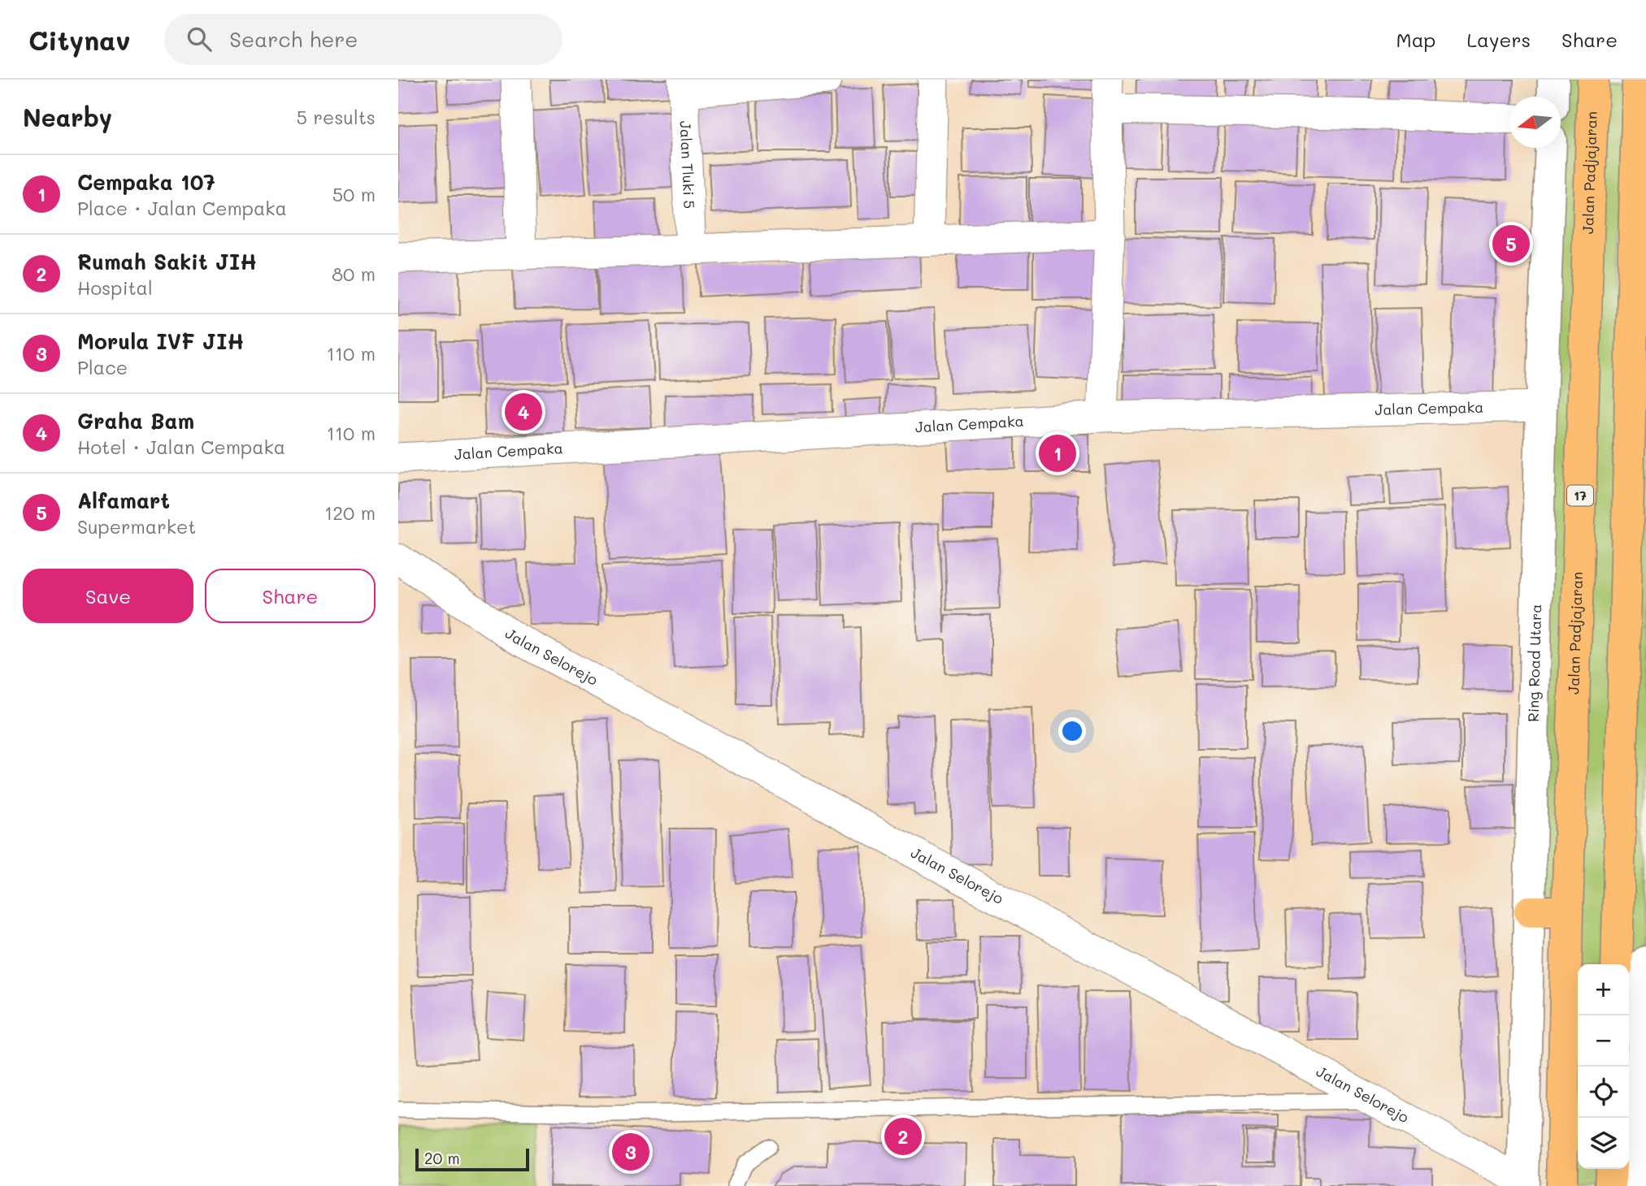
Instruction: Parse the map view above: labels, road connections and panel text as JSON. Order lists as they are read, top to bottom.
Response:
{
  "streets": {
    "highway": ["Jalan Padjajaran", "17"],
    "street": [
      "Jalan Tluki 5",
      "Jalan Cempaka",
      "Jalan Selorejo",
      "Ring Road Utara"
    ]
  },
  "crossings": [
    ["Jalan Cempaka", "Ring Road Utara"],
    ["Jalan Selorejo", "Ring Road Utara"]
  ],
  "scale_bar": "20 m",
  "north": "left",
  "page": {
    "header": "Citynav",
    "search": "Search here",
    "nav": ["Map", "Layers", "Share"],
    "heading": ["Nearby", "5 results"],
    "list": [
      {
        "mark": "1",
        "name": "Cempaka 107",
        "note": "Place · Jalan Cempaka",
        "value": "50 m"
      },
      {
        "mark": "2",
        "name": "Rumah Sakit JIH",
        "note": "Hospital",
        "value": "80 m"
      },
      {
        "mark": "3",
        "name": "Morula IVF JIH",
        "note": "Place",
        "value": "110 m"
      },
      {
        "mark": "4",
        "name": "Graha Bam",
        "note": "Hotel · Jalan Cempaka",
        "value": "110 m"
      },
      {
        "mark": "5",
        "name": "Alfamart",
        "note": "Supermarket",
        "value": "120 m"
      }
    ],
    "pins": [
      "5",
      "4",
      "1",
      "2",
      "3"
    ],
    "buttons": ["Save", "Share"],
    "map_buttons": ["+", "−"],
    "scale": "20 m"
  }
}
